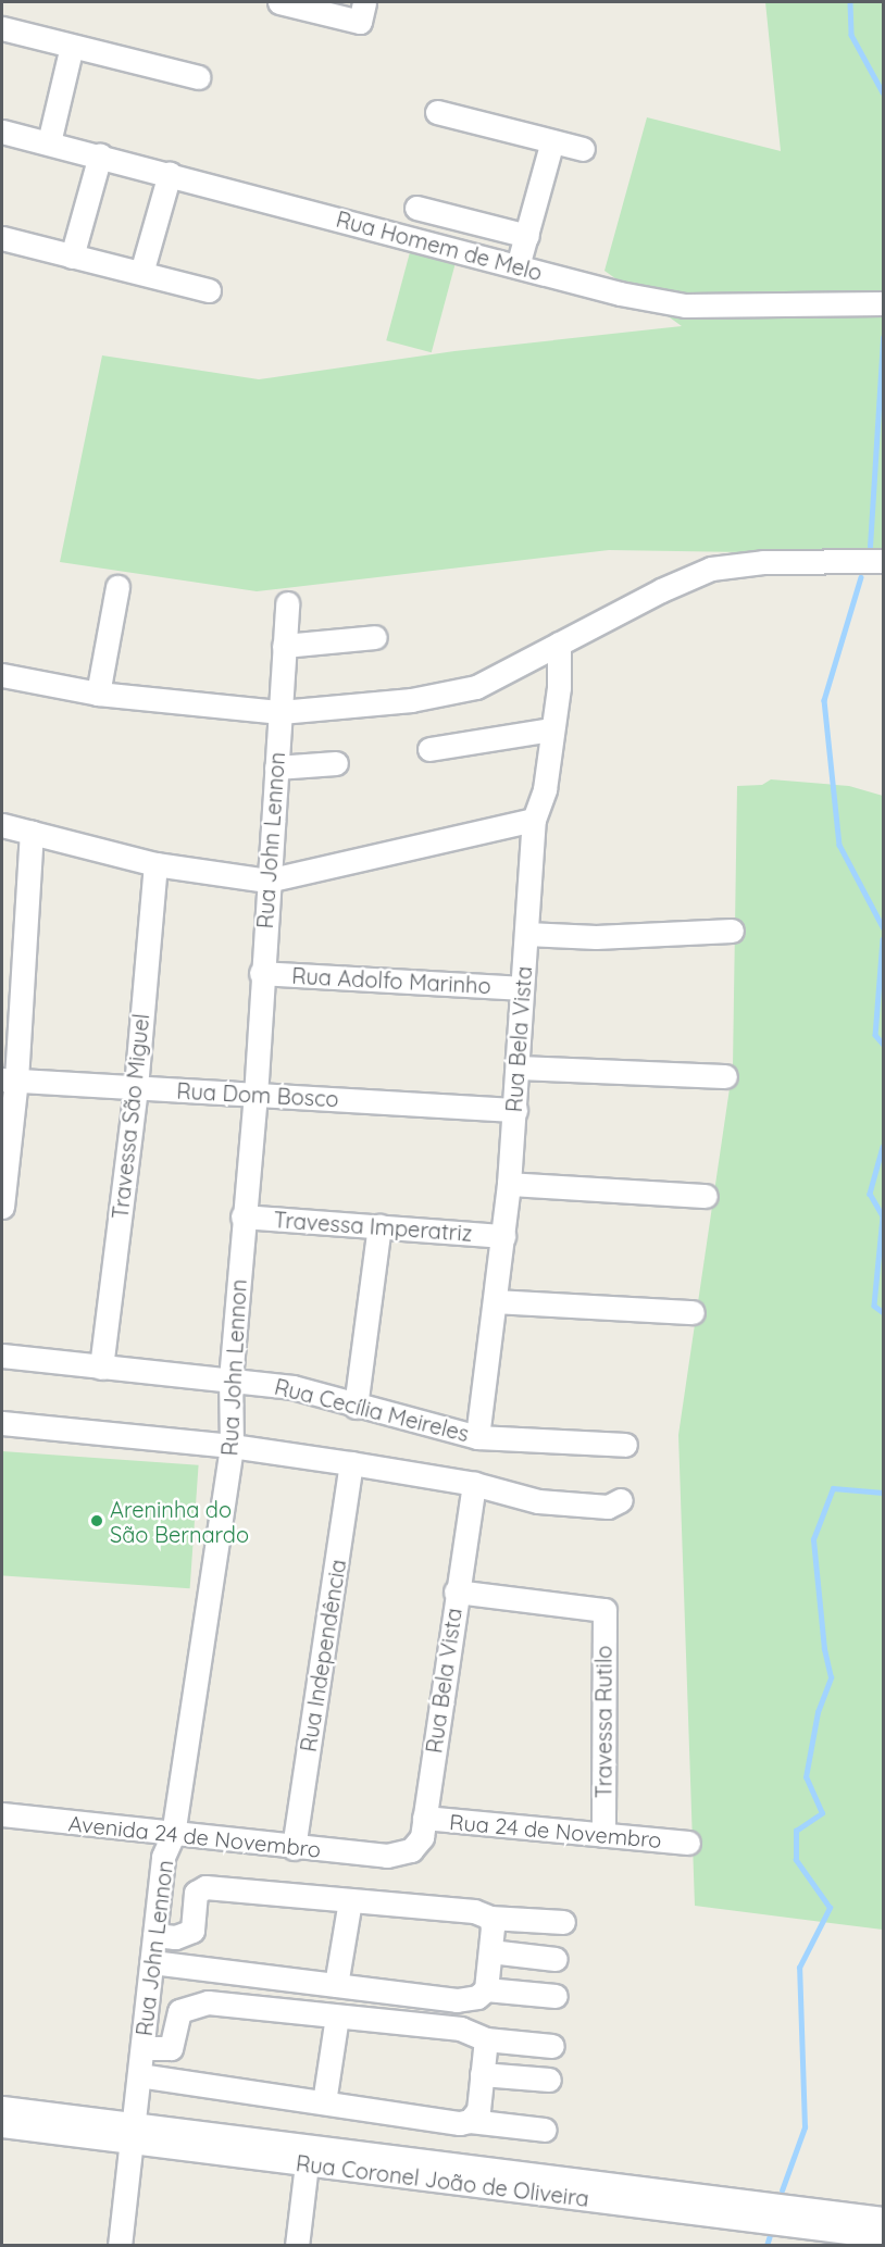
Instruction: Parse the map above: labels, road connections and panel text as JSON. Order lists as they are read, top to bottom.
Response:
{
  "streets": {
    "street": [
      "Rua Homem de Melo",
      "Rua John Lennon",
      "Rua Adolfo Marinho",
      "Rua Bela Vista",
      "Rua Dom Bosco",
      "Travessa São Miguel",
      "Travessa Imperatriz",
      "Rua Cecília Meireles",
      "Rua Independência",
      "Travessa Rutilo",
      "Rua 24 de Novembro",
      "Avenida 24 de Novembro",
      "Rua Coronel João de Oliveira"
    ]
  },
  "crossings": [
    ["Rua John Lennon", "Rua Adolfo Marinho"],
    ["Rua John Lennon", "Rua Dom Bosco"],
    ["Rua John Lennon", "Travessa Imperatriz"],
    ["Rua John Lennon", "Rua Cecília Meireles"],
    ["Rua John Lennon", "Avenida 24 de Novembro"],
    ["Rua John Lennon", "Rua Coronel João de Oliveira"],
    ["Rua Adolfo Marinho", "Rua Bela Vista"],
    ["Rua Bela Vista", "Rua Dom Bosco"],
    ["Rua Bela Vista", "Travessa Imperatriz"],
    ["Rua Bela Vista", "Rua Cecília Meireles"],
    ["Rua Bela Vista", "Travessa Rutilo"],
    ["Rua Bela Vista", "Rua 24 de Novembro"],
    ["Rua Bela Vista", "Avenida 24 de Novembro"],
    ["Rua Dom Bosco", "Travessa São Miguel"],
    ["Travessa São Miguel", "Rua Cecília Meireles"],
    ["Rua Independência", "Avenida 24 de Novembro"],
    ["Travessa Rutilo", "Rua 24 de Novembro"]
  ],
  "places": ["Areninha do São Bernardo"]
}
